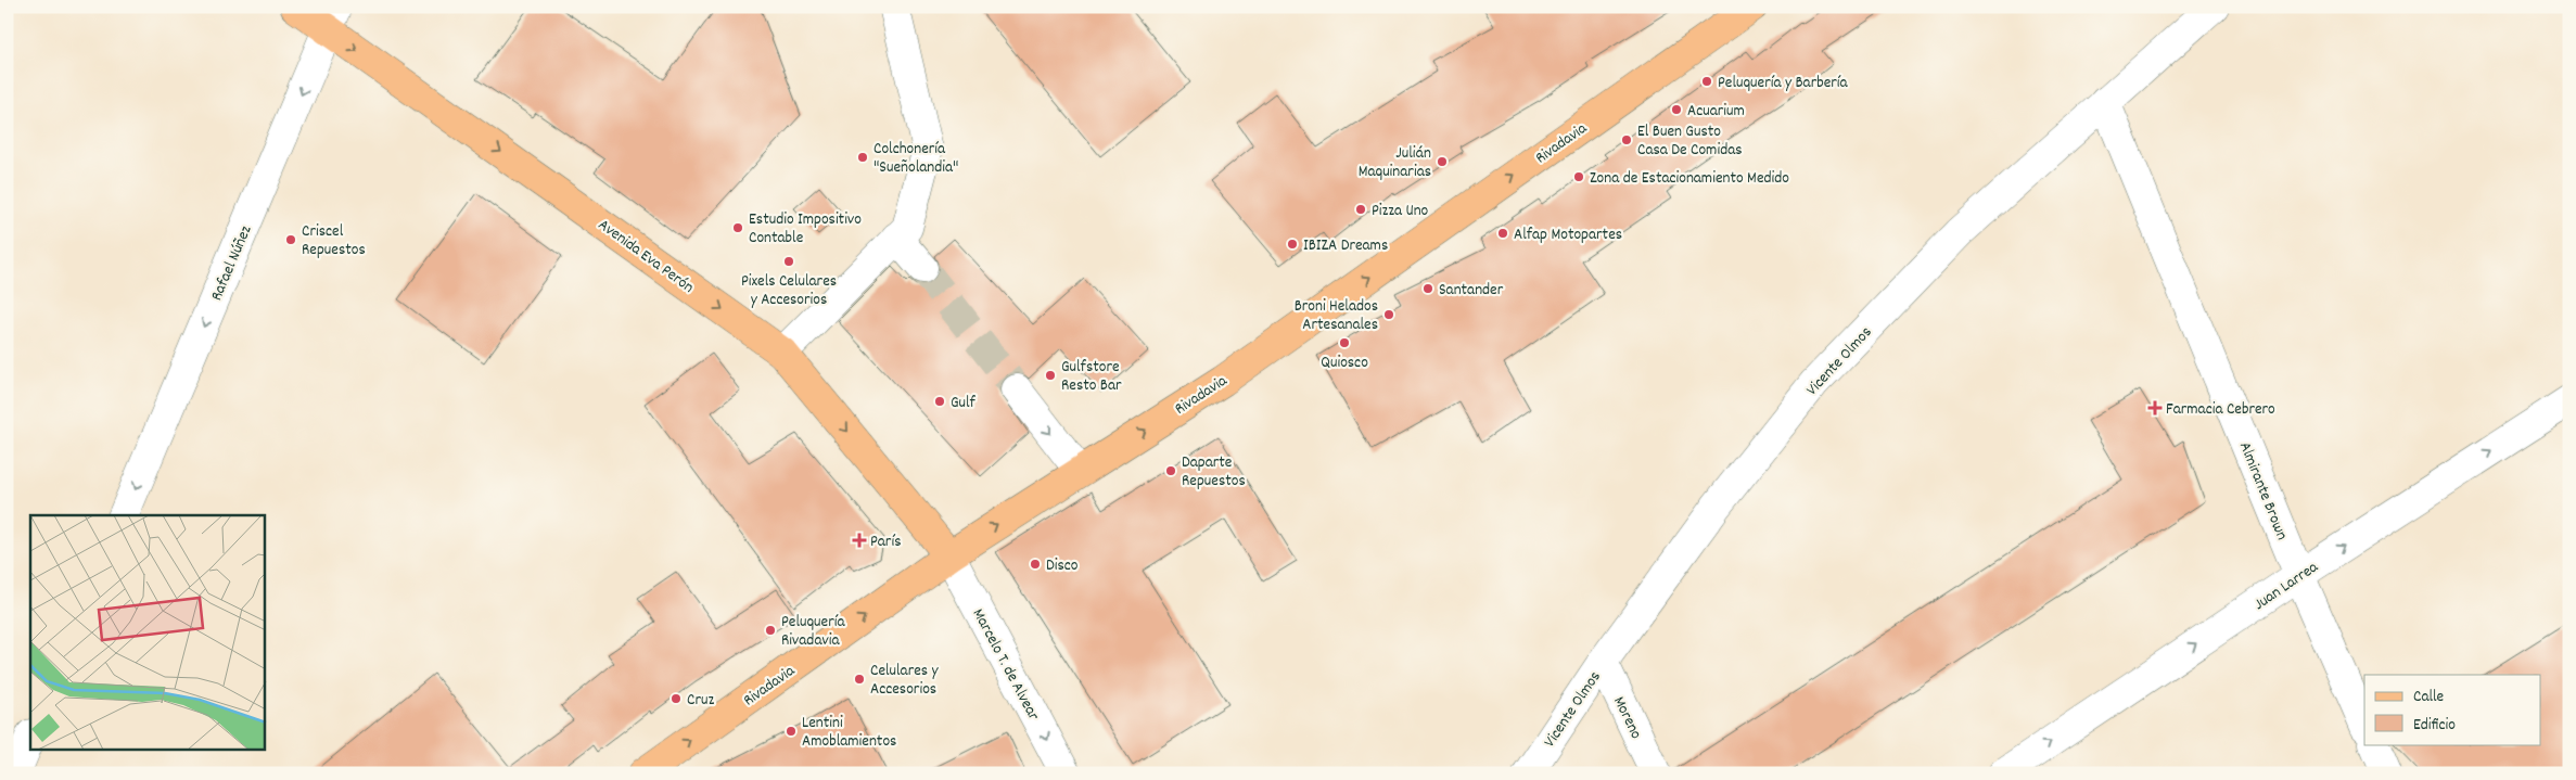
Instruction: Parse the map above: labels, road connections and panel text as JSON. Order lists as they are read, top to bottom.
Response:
{
  "streets": {
    "main road": ["Rivadavia", "Avenida Eva Perón"],
    "street": [
      "Rafael Núñez",
      "Vicente Olmos",
      "Almirante Brown",
      "Juan Larrea",
      "Marcelo T. de Alvear",
      "Moreno"
    ]
  },
  "crossings": [
    ["Rivadavia", "Avenida Eva Perón"],
    ["Rivadavia", "Marcelo T. de Alvear"],
    ["Avenida Eva Perón", "Rafael Núñez"],
    ["Avenida Eva Perón", "Marcelo T. de Alvear"],
    ["Vicente Olmos", "Almirante Brown"],
    ["Vicente Olmos", "Moreno"],
    ["Almirante Brown", "Juan Larrea"]
  ],
  "one_way": [
    "Rivadavia",
    "Avenida Eva Perón",
    "Rafael Núñez",
    "Juan Larrea",
    "Marcelo T. de Alvear"
  ],
  "places": {
    "other": [
      "Peluquería y Barbería",
      "Acuarium",
      "El Buen Gusto Casa De Comidas",
      "Colchonería \"Sueñolandia\"",
      "Julián Maquinarias",
      "Zona de Estacionamiento Medido",
      "Pizza Uno",
      "Estudio Impositivo Contable",
      "Alfap Motopartes",
      "Criscel Repuestos",
      "IBIZA Dreams",
      "Pixels Celulares y Accesorios",
      "Santander",
      "Broni Helados Artesanales",
      "Quiosco",
      "Gulfstore Resto Bar",
      "Gulf",
      "Daparte Repuestos",
      "Disco",
      "Peluquería Rivadavia",
      "Celulares y Accesorios",
      "Cruz",
      "Lentini Amoblamientos"
    ],
    "health": ["Farmacia Cebrero", "París"]
  },
  "legend": ["Calle", "Edificio"]
}
